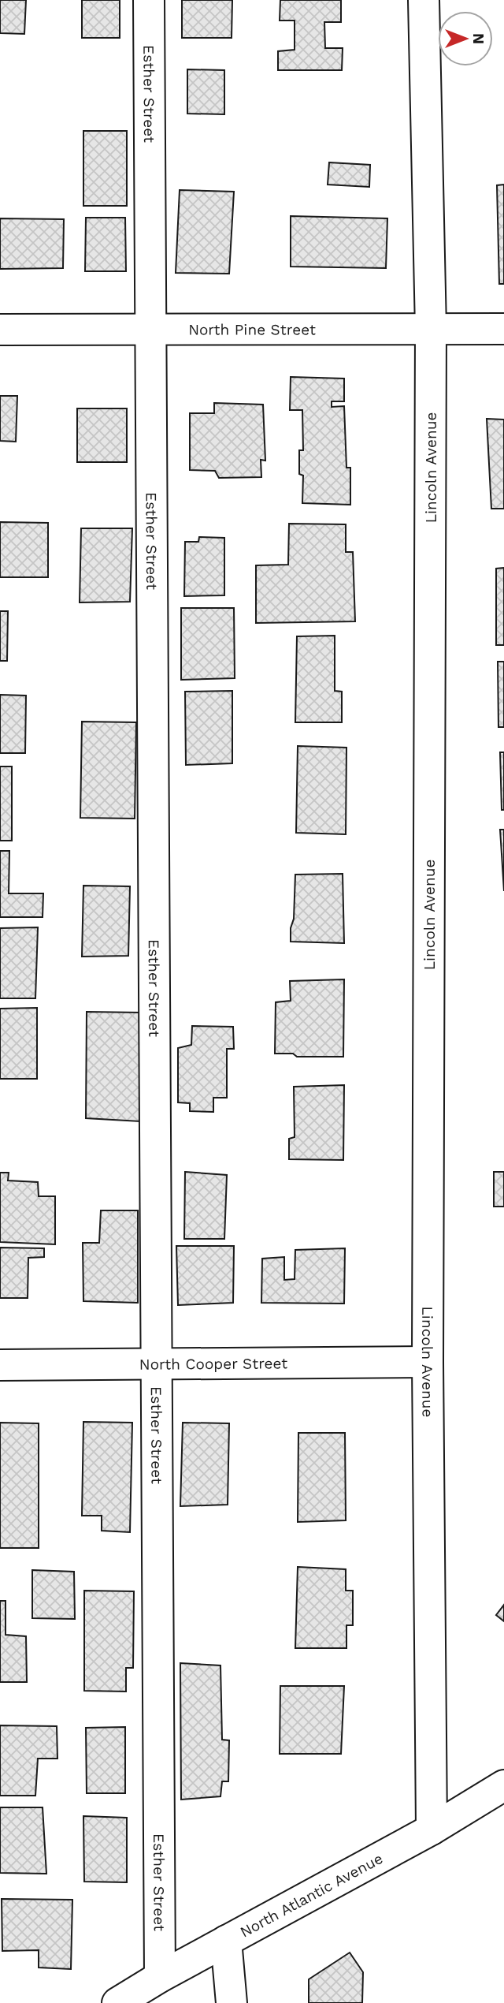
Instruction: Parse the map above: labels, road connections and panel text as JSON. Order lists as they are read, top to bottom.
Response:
{
  "streets": {
    "street": [
      "Esther Street",
      "North Pine Street",
      "Lincoln Avenue",
      "North Cooper Street",
      "North Atlantic Avenue"
    ]
  },
  "crossings": [
    ["Esther Street", "North Pine Street"],
    ["Esther Street", "North Cooper Street"],
    ["Esther Street", "North Atlantic Avenue"],
    ["North Pine Street", "Lincoln Avenue"],
    ["Lincoln Avenue", "North Cooper Street"],
    ["Lincoln Avenue", "North Atlantic Avenue"]
  ],
  "north": "right"
}
